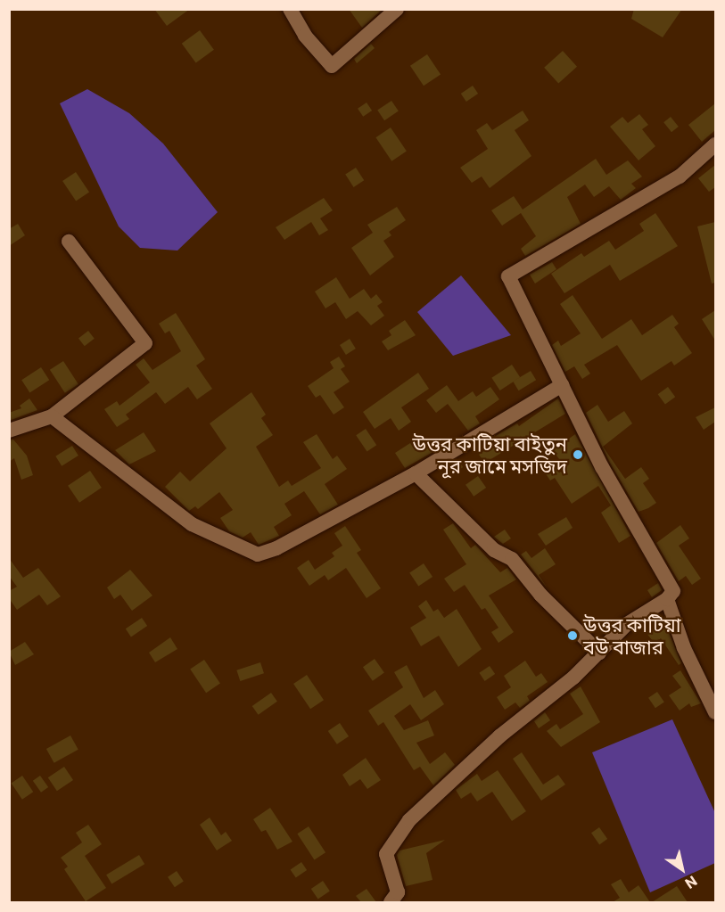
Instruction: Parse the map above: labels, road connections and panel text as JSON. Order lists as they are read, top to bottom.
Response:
{
  "places": ["উত্তর কাটিয়া বাইতুন নূর জামে মসজিদ", "উত্তর কাটিয়া বউ বাজার"],
  "north": "bottom right"
}
